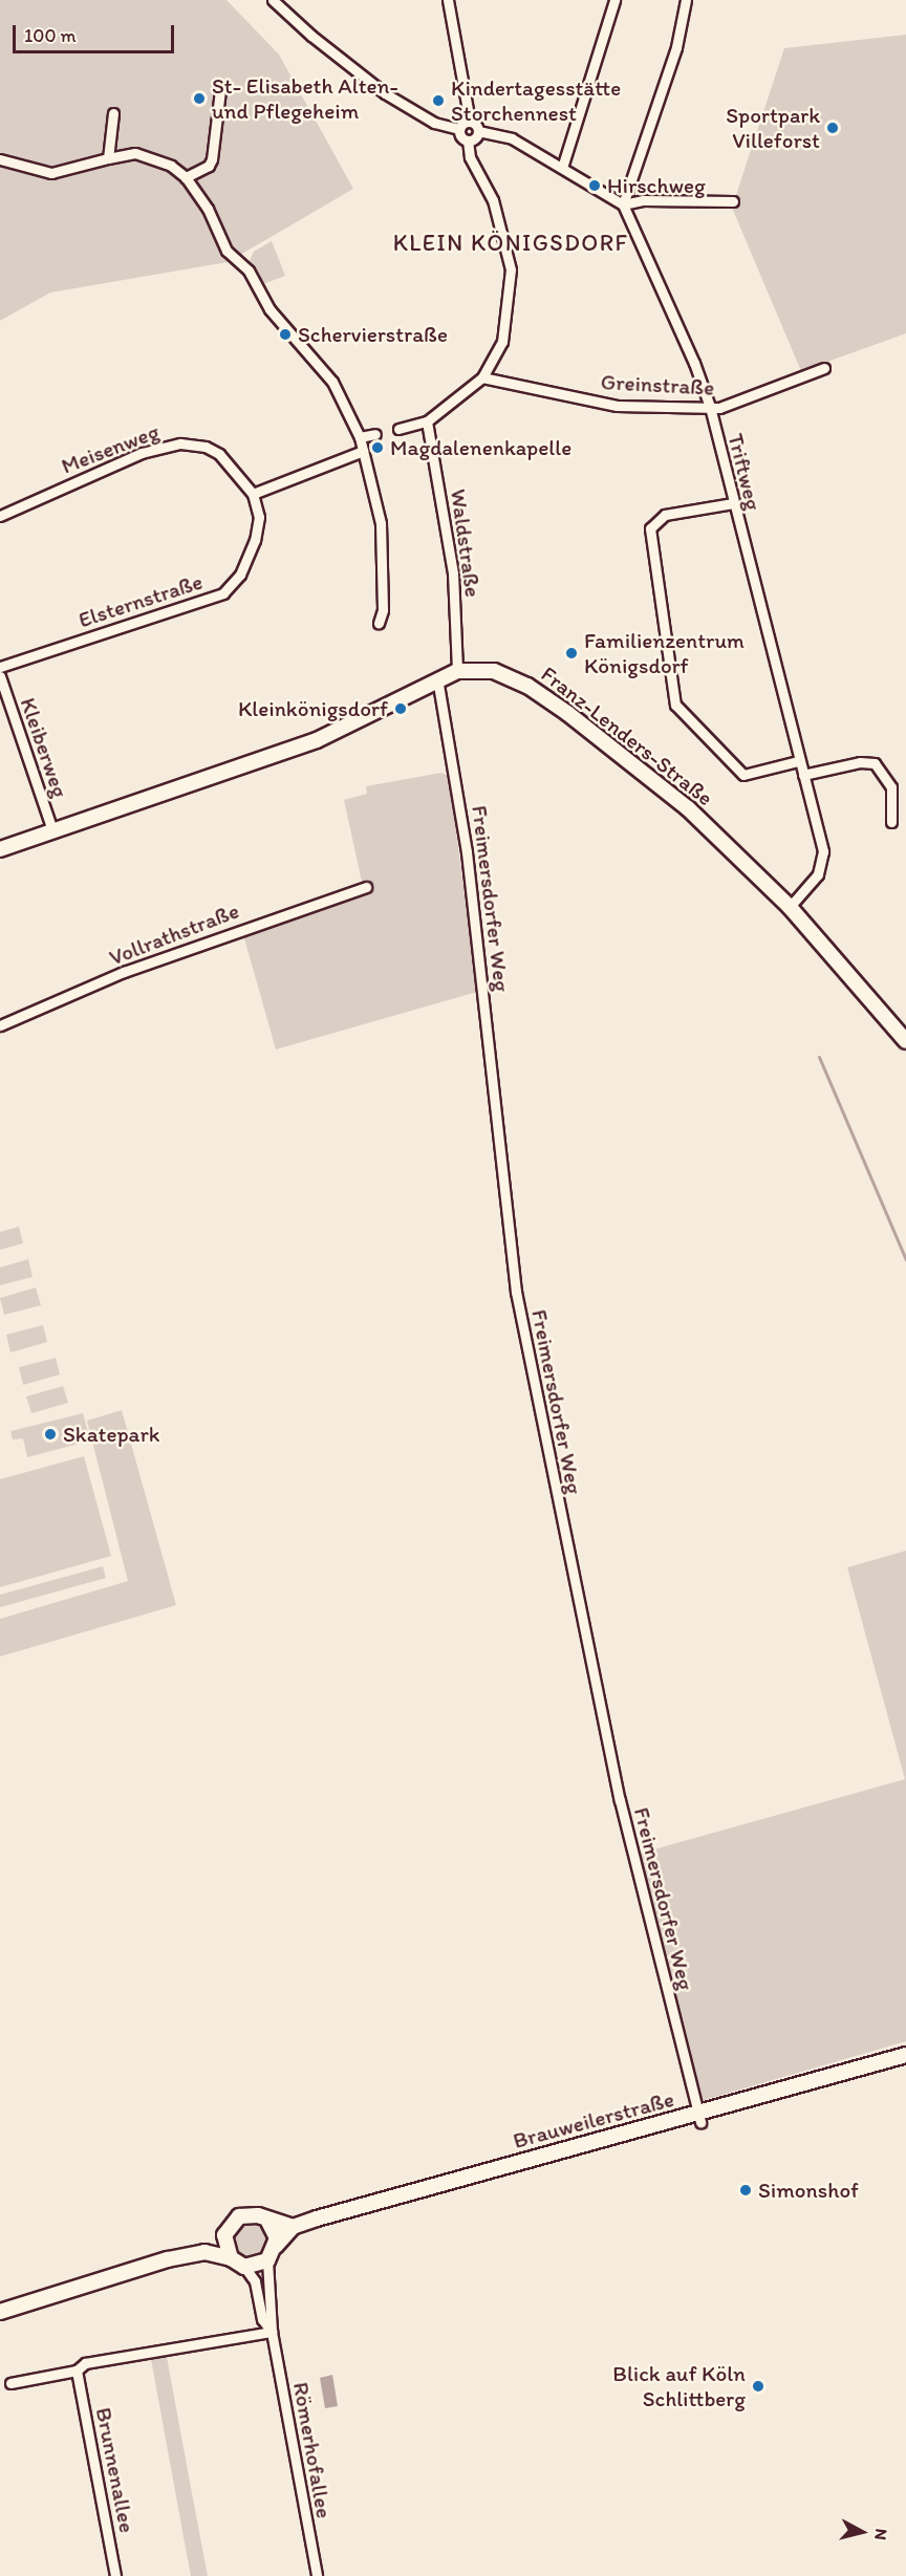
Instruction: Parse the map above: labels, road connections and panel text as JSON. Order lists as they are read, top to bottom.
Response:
{
  "streets": {
    "main road": ["Franz-Lenders-Straße", "Brauweilerstraße"],
    "street": [
      "Greinstraße",
      "Meisenweg",
      "Triftweg",
      "Waldstraße",
      "Elsternstraße",
      "Kleiberweg",
      "Freimersdorfer Weg",
      "Vollrathstraße",
      "Römerhofallee",
      "Brunnenallee"
    ]
  },
  "crossings": [
    ["Greinstraße", "Triftweg"],
    ["Meisenweg", "Elsternstraße"],
    ["Triftweg", "Franz-Lenders-Straße"],
    ["Waldstraße", "Franz-Lenders-Straße"],
    ["Franz-Lenders-Straße", "Kleiberweg"],
    ["Franz-Lenders-Straße", "Freimersdorfer Weg"],
    ["Freimersdorfer Weg", "Brauweilerstraße"]
  ],
  "districts": ["KLEIN KÖNIGSDORF"],
  "places": [
    "St- Elisabeth Alten- und Pflegeheim",
    "Kindertagesstätte Storchennest",
    "Sportpark Villeforst",
    "Hirschweg",
    "Schervierstraße",
    "Magdalenenkapelle",
    "Familienzentrum Königsdorf",
    "Kleinkönigsdorf",
    "Skatepark",
    "Simonshof",
    "Blick auf Köln Schlittberg"
  ],
  "scale_bar": "100 m",
  "north": "right"
}
